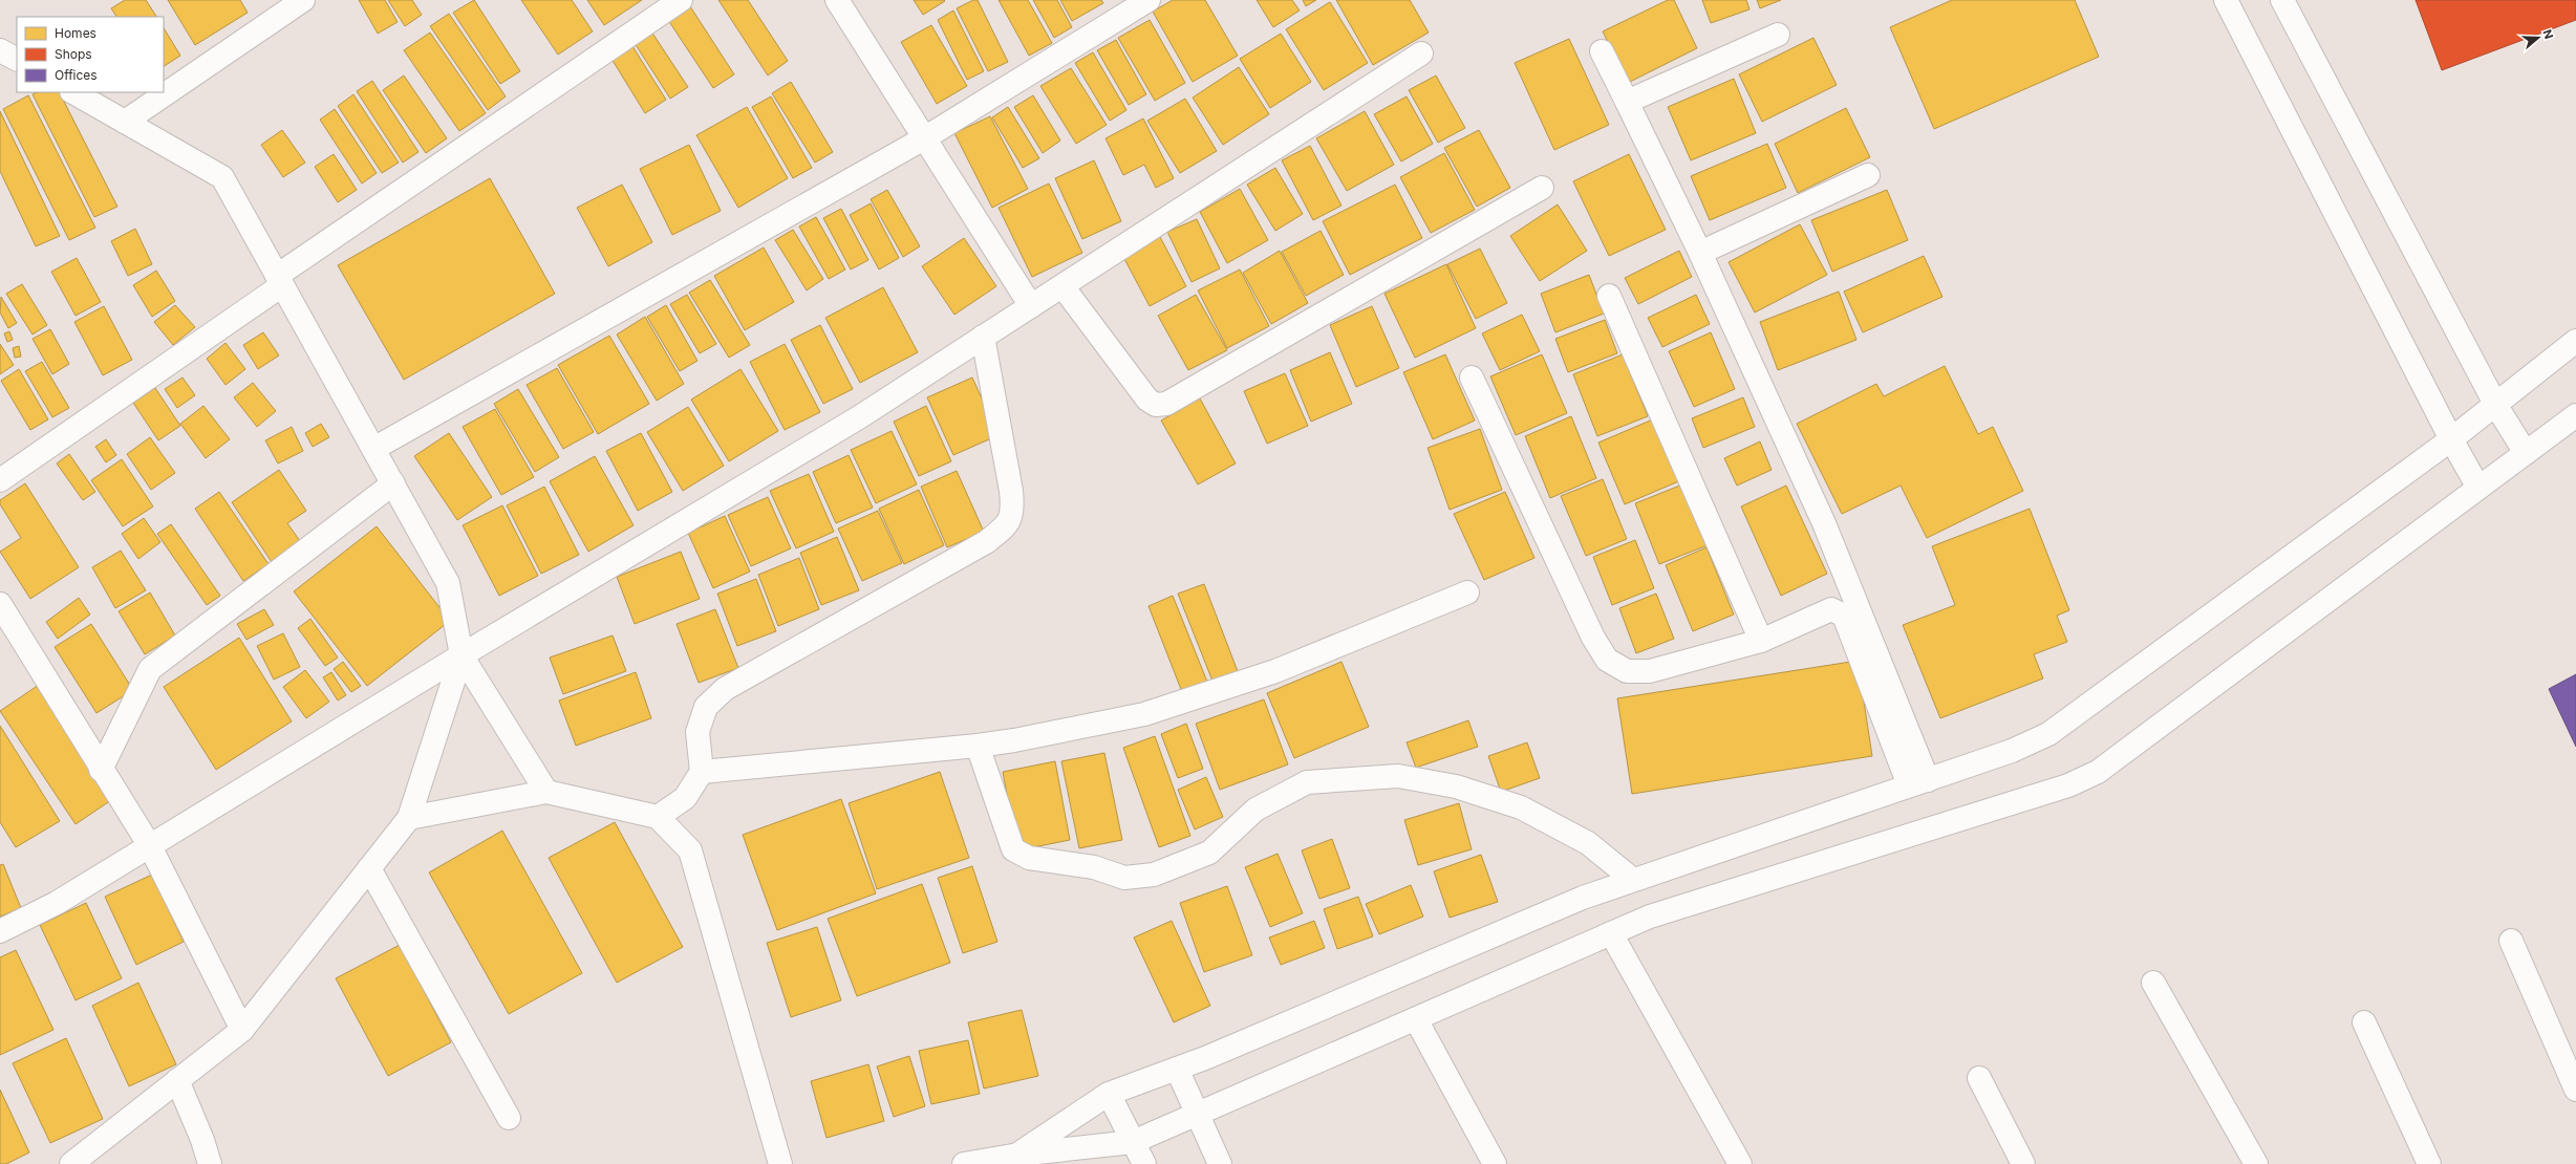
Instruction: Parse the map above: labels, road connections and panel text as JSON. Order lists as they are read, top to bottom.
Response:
{
  "legend": ["Homes", "Shops", "Offices"],
  "north": "right"
}
